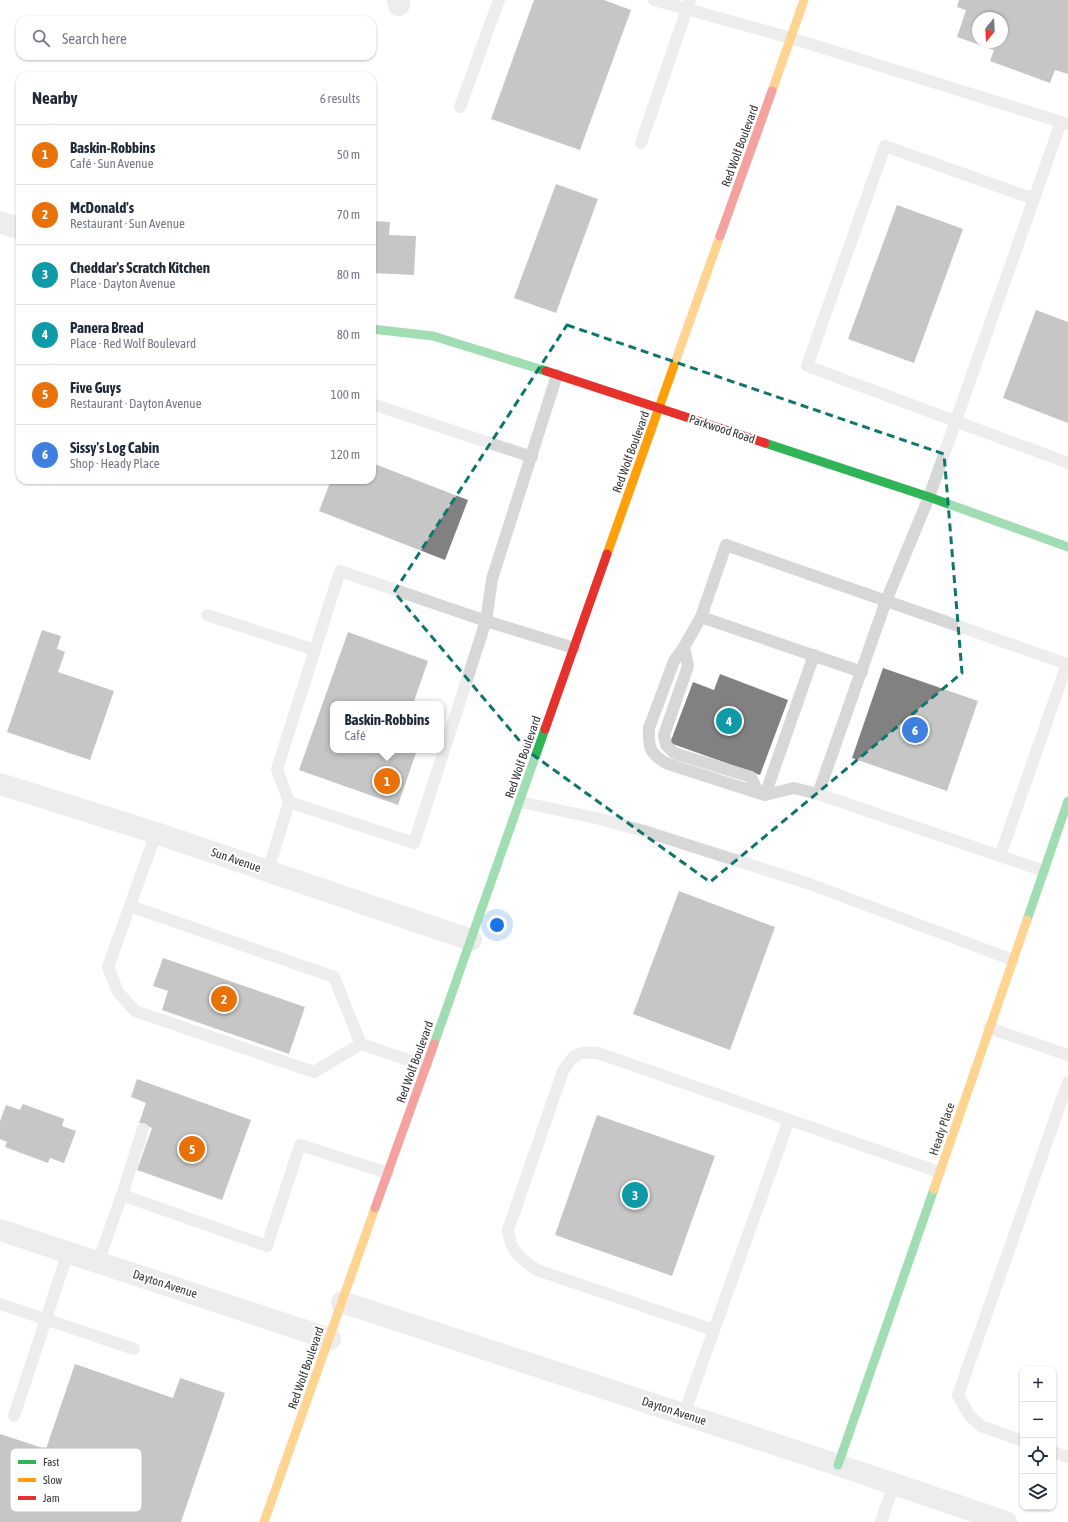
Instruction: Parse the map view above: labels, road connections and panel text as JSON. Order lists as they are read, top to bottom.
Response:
{
  "streets": {
    "main road": ["Red Wolf Boulevard", "Parkwood Road", "Heady Place"],
    "street": ["Sun Avenue", "Dayton Avenue"]
  },
  "crossings": [
    ["Red Wolf Boulevard", "Parkwood Road"],
    ["Red Wolf Boulevard", "Sun Avenue"],
    ["Red Wolf Boulevard", "Dayton Avenue"],
    ["Heady Place", "Dayton Avenue"]
  ],
  "legend": ["Fast", "Slow", "Jam"],
  "north": "bottom",
  "page": {
    "search": "Search here",
    "heading": ["Nearby", "6 results"],
    "list": [
      {
        "mark": "1",
        "name": "Baskin-Robbins",
        "note": "Café · Sun Avenue",
        "value": "50 m"
      },
      {
        "mark": "2",
        "name": "McDonald's",
        "note": "Restaurant · Sun Avenue",
        "value": "70 m"
      },
      {
        "mark": "3",
        "name": "Cheddar's Scratch Kitchen",
        "note": "Place · Dayton Avenue",
        "value": "80 m"
      },
      {
        "mark": "4",
        "name": "Panera Bread",
        "note": "Place · Red Wolf Boulevard",
        "value": "80 m"
      },
      {
        "mark": "5",
        "name": "Five Guys",
        "note": "Restaurant · Dayton Avenue",
        "value": "100 m"
      },
      {
        "mark": "6",
        "name": "Sissy's Log Cabin",
        "note": "Shop · Heady Place",
        "value": "120 m"
      }
    ],
    "popup": ["Baskin-Robbins", "Café"],
    "pins": [
      "4",
      "6",
      "1",
      "2",
      "5",
      "3"
    ],
    "map_buttons": ["+", "−"]
  }
}
